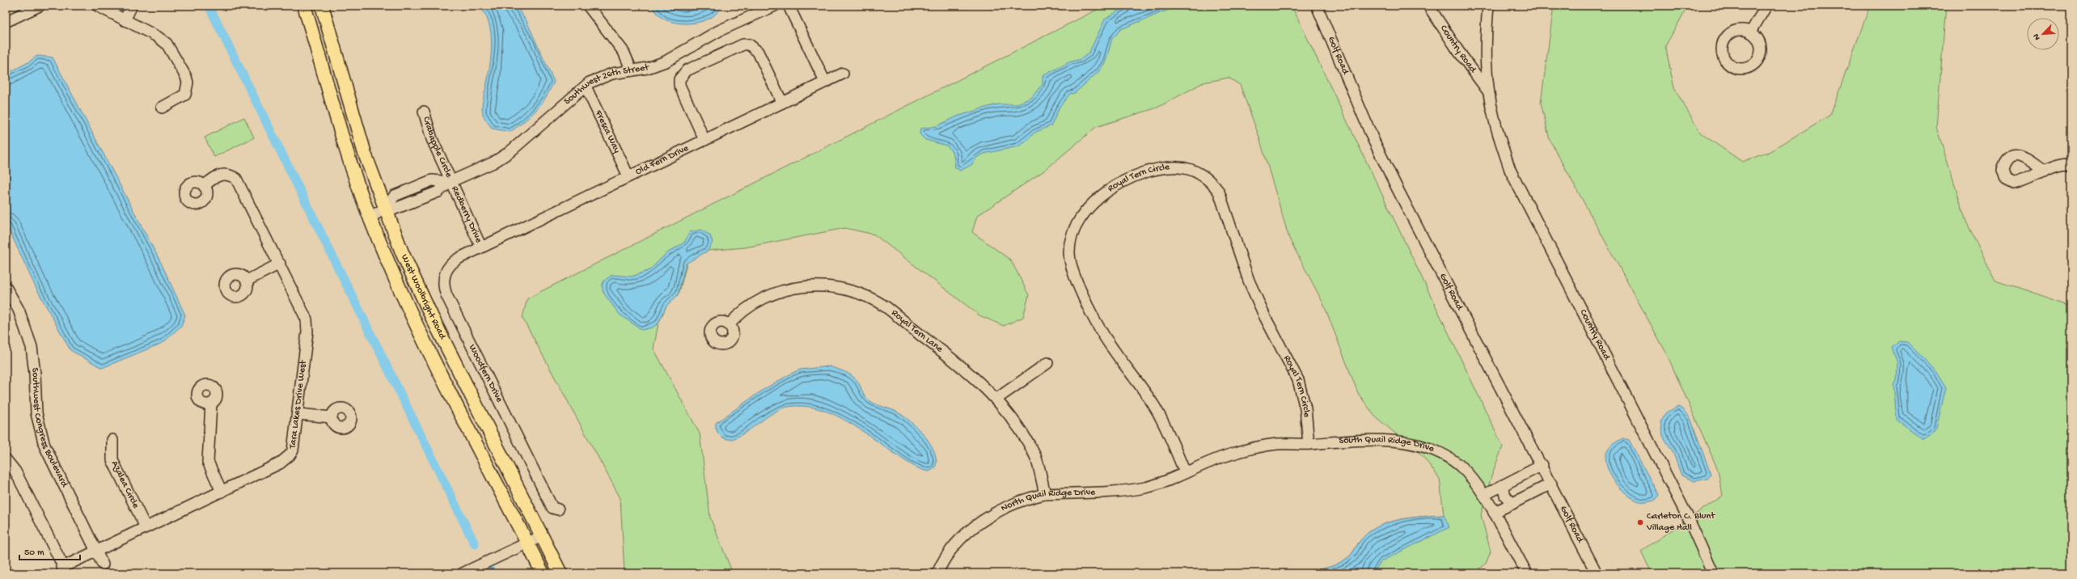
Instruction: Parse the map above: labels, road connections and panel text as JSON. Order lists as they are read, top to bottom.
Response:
{
  "streets": {
    "main road": ["West Woolbright Road"],
    "street": [
      "Country Road",
      "Golf Road",
      "Southwest 26th Street",
      "Fresca Way",
      "Crabapple Circle",
      "Old Fern Drive",
      "Royal Tern Circle",
      "Redberry Drive",
      "Royal Tern Lane",
      "Woodfern Drive",
      "Tara Lakes Drive West",
      "Southwest Congress Boulevard",
      "South Quail Ridge Drive",
      "Azalea Circle",
      "North Quail Ridge Drive"
    ]
  },
  "crossings": [
    ["Southwest 26th Street", "Fresca Way"],
    ["Southwest 26th Street", "Crabapple Circle"],
    ["Southwest 26th Street", "Redberry Drive"],
    ["Southwest 26th Street", "West Woolbright Road"],
    ["Fresca Way", "Old Fern Drive"],
    ["Crabapple Circle", "Redberry Drive"],
    ["Old Fern Drive", "Redberry Drive"],
    ["Old Fern Drive", "Woodfern Drive"],
    ["Royal Tern Circle", "South Quail Ridge Drive"],
    ["Royal Tern Circle", "North Quail Ridge Drive"],
    ["Redberry Drive", "Woodfern Drive"],
    ["Royal Tern Lane", "North Quail Ridge Drive"],
    ["Tara Lakes Drive West", "Southwest Congress Boulevard"],
    ["Tara Lakes Drive West", "Azalea Circle"],
    ["South Quail Ridge Drive", "North Quail Ridge Drive"]
  ],
  "places": ["Carleton C. Blunt Village Hall"],
  "scale_bar": "50 m",
  "north": "bottom left"
}
